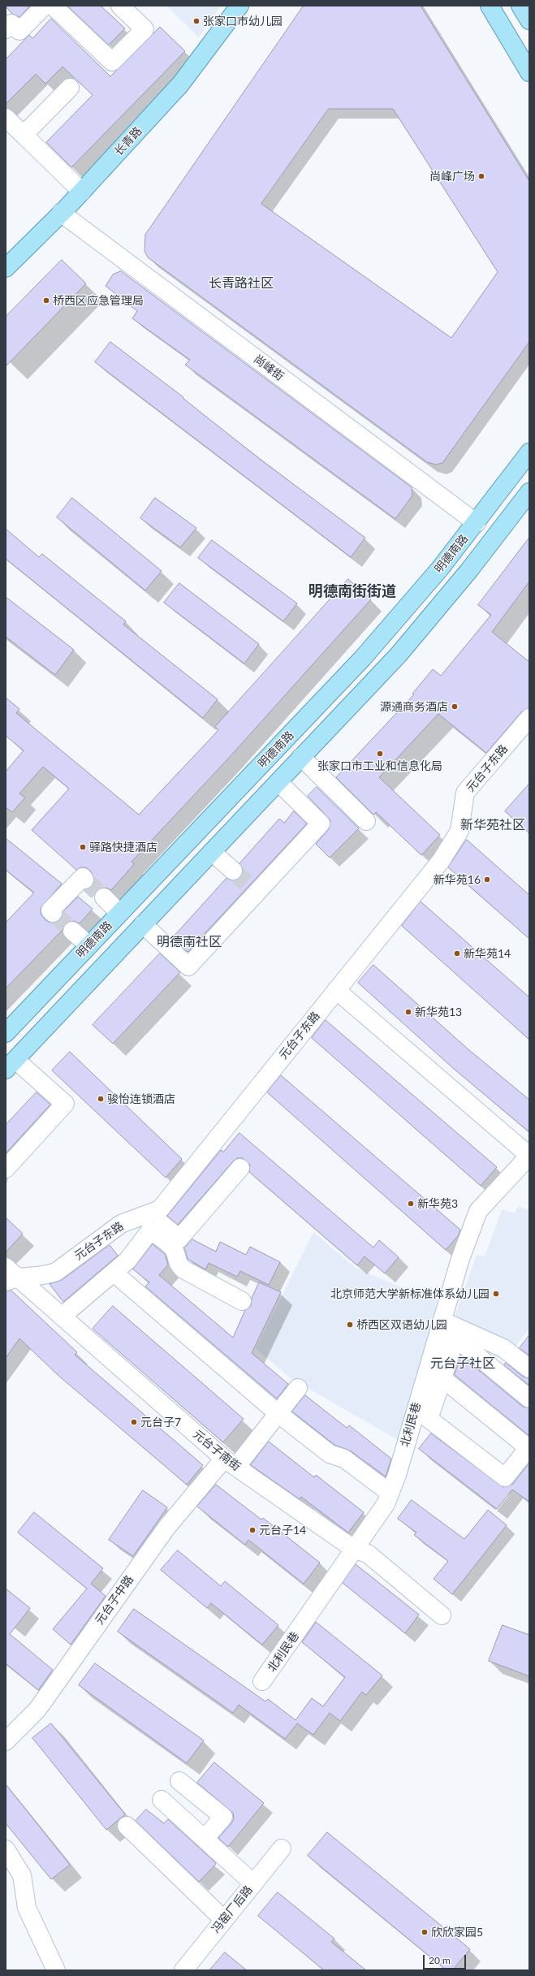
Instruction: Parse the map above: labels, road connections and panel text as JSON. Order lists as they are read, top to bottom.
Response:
{
  "streets": {
    "main road": ["长青路", "明德南路"],
    "street": [
      "尚峰街",
      "元台子东路",
      "北利民巷",
      "元台子南街",
      "元台子中路",
      "冯窑厂后路"
    ]
  },
  "crossings": [
    ["长青路", "尚峰街"],
    ["尚峰街", "明德南路"],
    ["元台子东路", "元台子南街"],
    ["北利民巷", "元台子南街"],
    ["元台子南街", "元台子中路"]
  ],
  "districts": [
    "长青路社区",
    "明德南街街道",
    "新华苑社区",
    "明德南社区",
    "元台子社区"
  ],
  "places": [
    "张家口市幼儿园",
    "尚峰广场",
    "桥西区应急管理局",
    "源通商务酒店",
    "张家口市工业和信息化局",
    "驿路快捷酒店",
    "新华苑16",
    "新华苑14",
    "新华苑13",
    "骏怡连锁酒店",
    "新华苑3",
    "北京师范大学新标准体系幼儿园",
    "桥西区双语幼儿园",
    "元台子7",
    "元台子14",
    "欣欣家园5"
  ],
  "scale_bar": "20 m"
}
